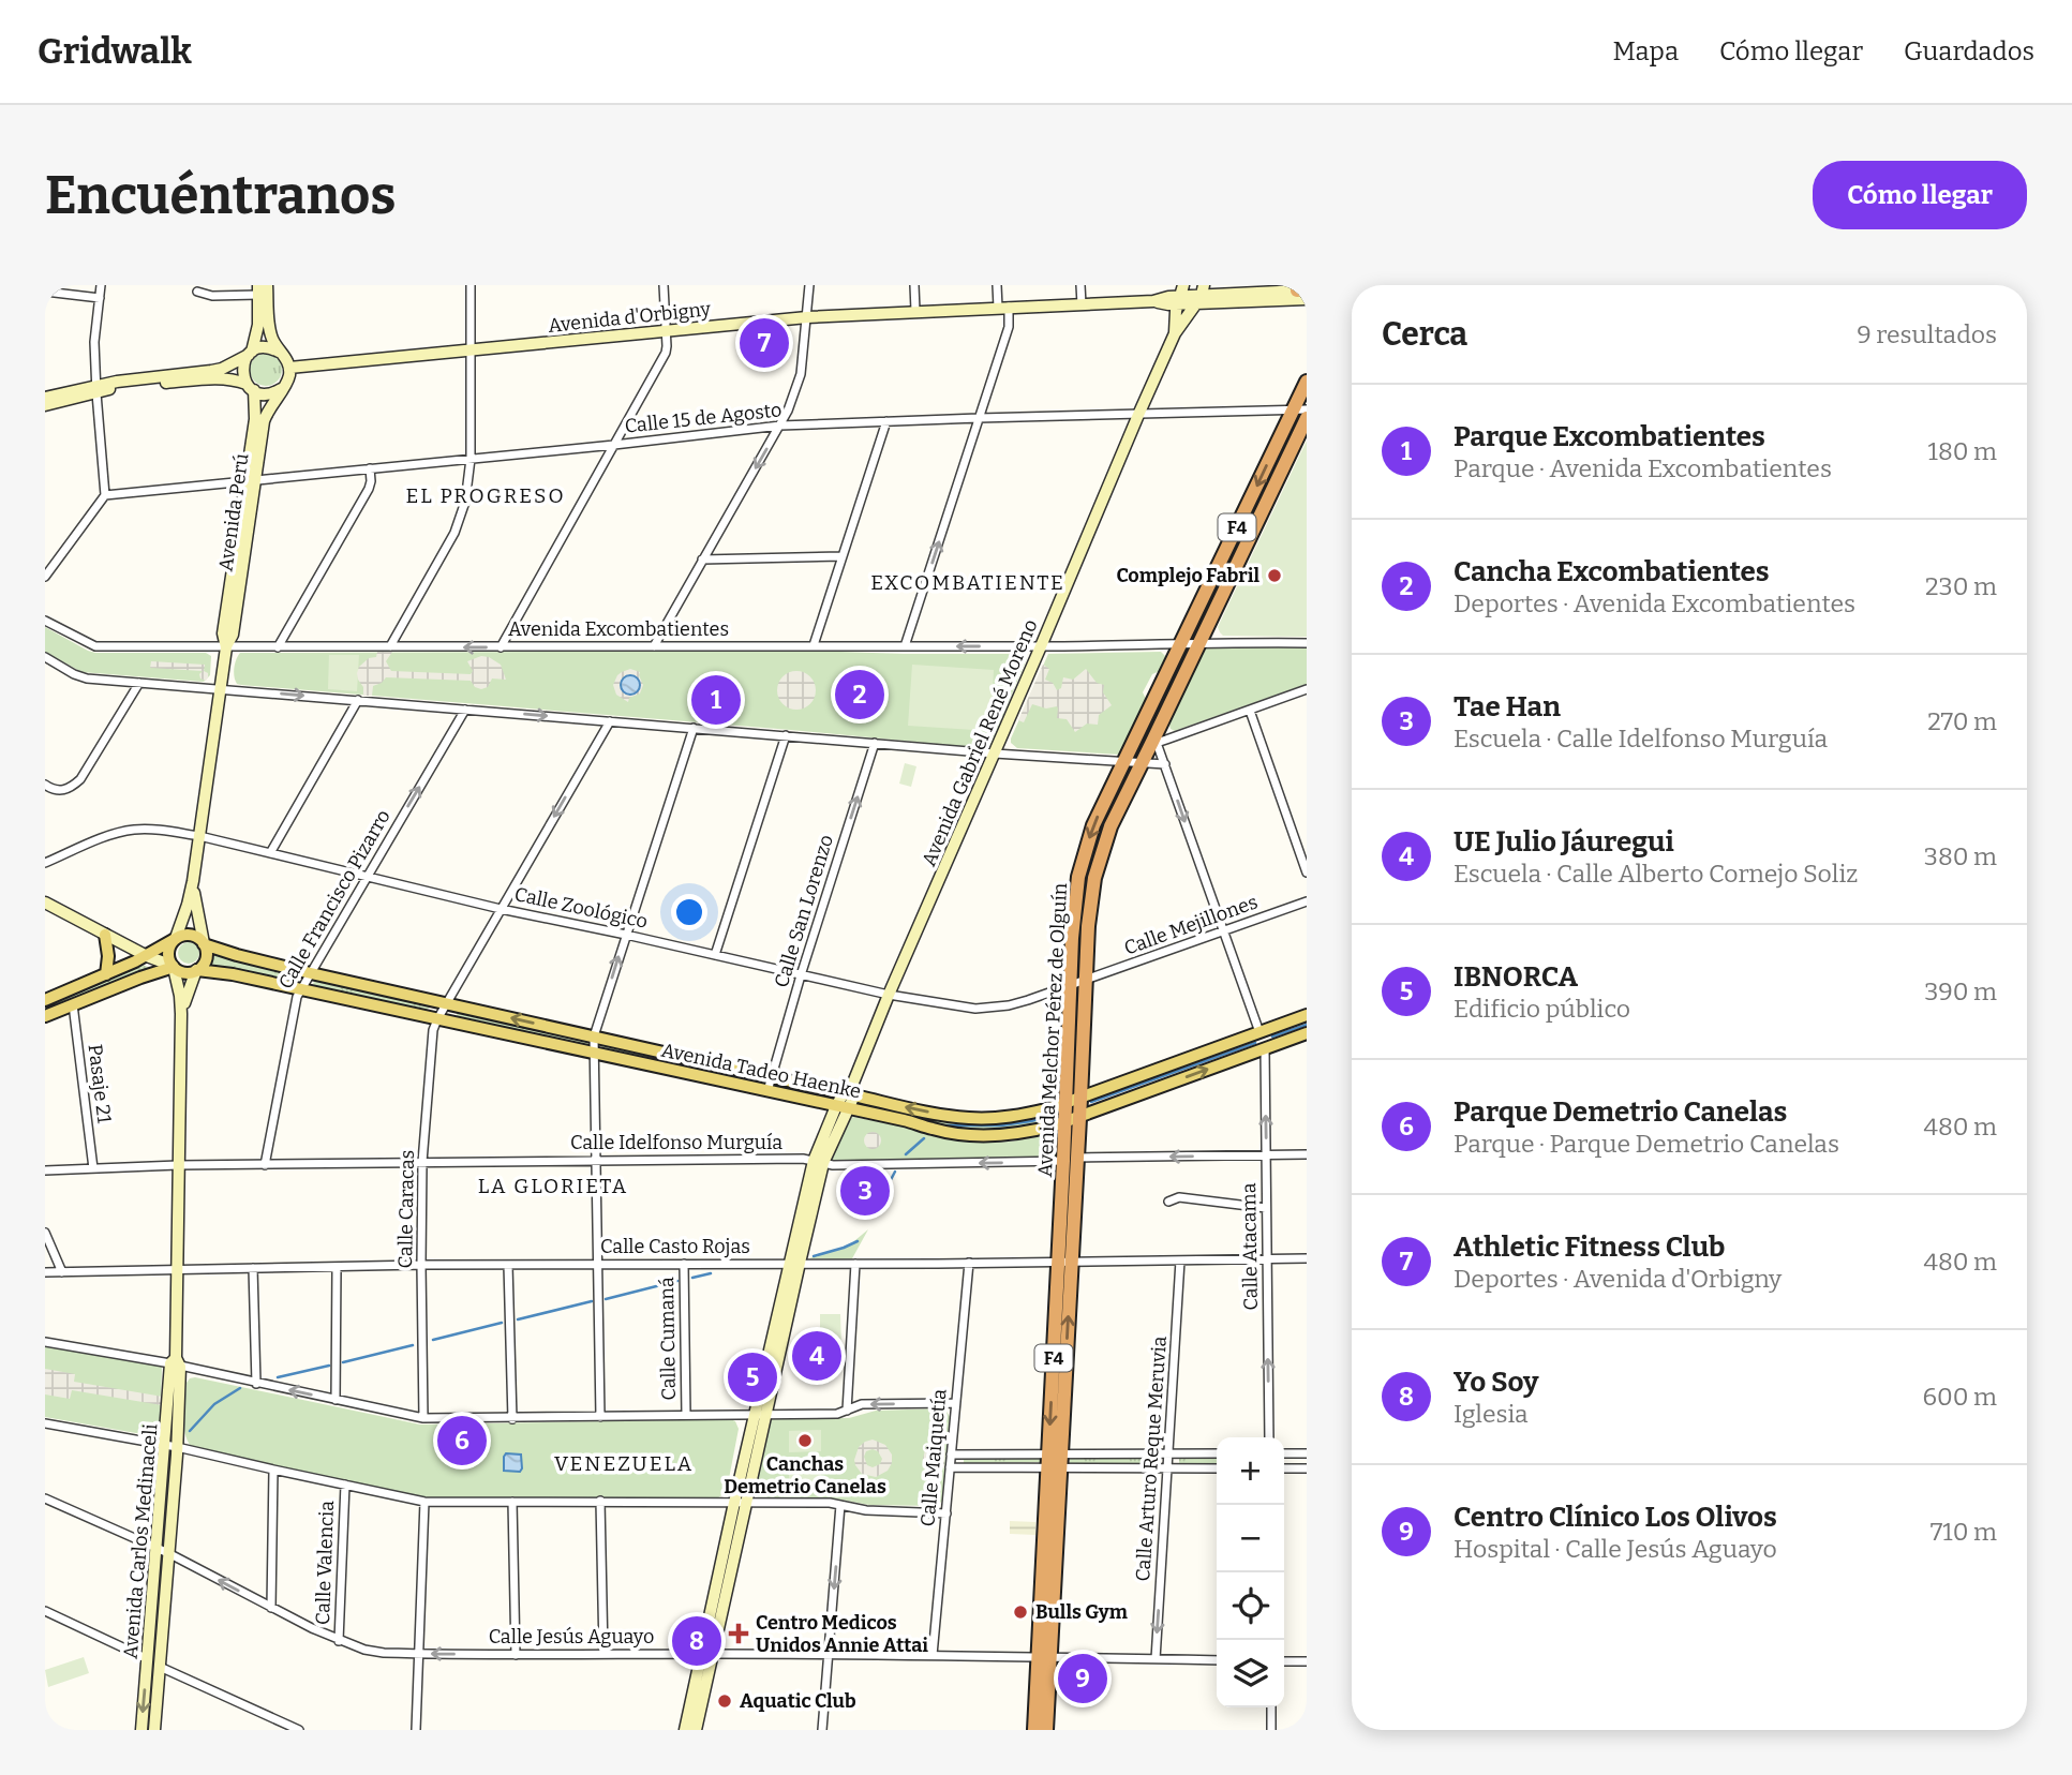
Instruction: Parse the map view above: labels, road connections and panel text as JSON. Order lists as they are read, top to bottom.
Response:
{
  "streets": {
    "highway": ["F4", "Avenida Melchor Pérez de Olguín"],
    "main road": [
      "Avenida d'Orbigny",
      "Avenida Perú",
      "Avenida Gabriel René Moreno",
      "Avenida Tadeo Haenke",
      "Avenida Carlos Medinaceli"
    ],
    "street": [
      "Calle 15 de Agosto",
      "Avenida Excombatientes",
      "Calle Francisco Pizarro",
      "Calle Zoológico",
      "Calle San Lorenzo",
      "Calle Mejillones",
      "Pasaje 21",
      "Calle Idelfonso Murguía",
      "Calle Caracas",
      "Calle Casto Rojas",
      "Calle Atacama",
      "Calle Cumaná",
      "Calle Maiquetía",
      "Calle Arturo Reque Meruvia",
      "Calle Valencia",
      "Calle Jesús Aguayo"
    ]
  },
  "crossings": [
    ["Avenida d'Orbigny", "Avenida Perú"],
    ["Avenida d'Orbigny", "Avenida Gabriel René Moreno"],
    ["Calle 15 de Agosto", "Avenida Perú"],
    ["Calle 15 de Agosto", "Avenida Gabriel René Moreno"],
    ["Calle 15 de Agosto", "Avenida Melchor Pérez de Olguín"],
    ["Avenida Perú", "Avenida Excombatientes"],
    ["Avenida Perú", "Calle Zoológico"],
    ["Avenida Perú", "Avenida Tadeo Haenke"],
    ["Avenida Perú", "Avenida Carlos Medinaceli"],
    ["Avenida Excombatientes", "Avenida Gabriel René Moreno"],
    ["Avenida Excombatientes", "Avenida Melchor Pérez de Olguín"],
    ["Avenida Gabriel René Moreno", "Calle Zoológico"],
    ["Avenida Gabriel René Moreno", "Avenida Tadeo Haenke"],
    ["Calle Francisco Pizarro", "Calle Zoológico"],
    ["Calle Francisco Pizarro", "Avenida Tadeo Haenke"],
    ["Calle Francisco Pizarro", "Calle Idelfonso Murguía"],
    ["Calle Zoológico", "Calle San Lorenzo"],
    ["Calle Zoológico", "Calle Mejillones"],
    ["Calle Zoológico", "Avenida Melchor Pérez de Olguín"],
    ["Calle Zoológico", "Calle Caracas"],
    ["Calle San Lorenzo", "Avenida Tadeo Haenke"],
    ["Calle Mejillones", "Avenida Melchor Pérez de Olguín"],
    ["Avenida Melchor Pérez de Olguín", "Avenida Tadeo Haenke"],
    ["Avenida Melchor Pérez de Olguín", "Calle Idelfonso Murguía"],
    ["Avenida Melchor Pérez de Olguín", "Calle Casto Rojas"],
    ["Avenida Melchor Pérez de Olguín", "Calle Jesús Aguayo"],
    ["Avenida Tadeo Haenke", "Calle Caracas"],
    ["Avenida Tadeo Haenke", "Calle Atacama"],
    ["Avenida Tadeo Haenke", "Avenida Carlos Medinaceli"],
    ["Pasaje 21", "Calle Idelfonso Murguía"],
    ["Calle Idelfonso Murguía", "Calle Caracas"],
    ["Calle Idelfonso Murguía", "Calle Atacama"],
    ["Calle Idelfonso Murguía", "Avenida Carlos Medinaceli"],
    ["Calle Caracas", "Calle Casto Rojas"],
    ["Calle Casto Rojas", "Calle Atacama"],
    ["Calle Casto Rojas", "Calle Cumaná"],
    ["Calle Casto Rojas", "Calle Maiquetía"],
    ["Calle Casto Rojas", "Calle Arturo Reque Meruvia"],
    ["Calle Casto Rojas", "Avenida Carlos Medinaceli"],
    ["Calle Maiquetía", "Calle Jesús Aguayo"],
    ["Calle Arturo Reque Meruvia", "Calle Jesús Aguayo"],
    ["Avenida Carlos Medinaceli", "Calle Jesús Aguayo"],
    ["Calle Valencia", "Calle Jesús Aguayo"]
  ],
  "one_way": [
    "Calle Francisco Pizarro",
    "Calle San Lorenzo",
    "Calle Idelfonso Murguía",
    "Calle Atacama",
    "Calle Arturo Reque Meruvia"
  ],
  "districts": [
    "EL PROGRESO",
    "EXCOMBATIENTE",
    "LA GLORIETA",
    "VENEZUELA"
  ],
  "places": {
    "other": [
      "Complejo Fabril",
      "Canchas Demetrio Canelas",
      "Bulls Gym",
      "Aquatic Club"
    ],
    "health": ["Centro Medicos Unidos Annie Attai"]
  },
  "page": {
    "header": "Gridwalk",
    "nav": ["Mapa", "Cómo llegar", "Guardados"],
    "buttons": "Cómo llegar",
    "title": "Encuéntranos",
    "heading": ["Cerca", "9 resultados"],
    "pins": [
      "7",
      "2",
      "1",
      "3",
      "4",
      "5",
      "6",
      "8",
      "9"
    ],
    "list": [
      {
        "mark": "1",
        "name": "Parque Excombatientes",
        "note": "Parque · Avenida Excombatientes",
        "value": "180 m"
      },
      {
        "mark": "2",
        "name": "Cancha Excombatientes",
        "note": "Deportes · Avenida Excombatientes",
        "value": "230 m"
      },
      {
        "mark": "3",
        "name": "Tae Han",
        "note": "Escuela · Calle Idelfonso Murguía",
        "value": "270 m"
      },
      {
        "mark": "4",
        "name": "UE Julio Jáuregui",
        "note": "Escuela · Calle Alberto Cornejo Soliz",
        "value": "380 m"
      },
      {
        "mark": "5",
        "name": "IBNORCA",
        "note": "Edificio público",
        "value": "390 m"
      },
      {
        "mark": "6",
        "name": "Parque Demetrio Canelas",
        "note": "Parque · Parque Demetrio Canelas",
        "value": "480 m"
      },
      {
        "mark": "7",
        "name": "Athletic Fitness Club",
        "note": "Deportes · Avenida d'Orbigny",
        "value": "480 m"
      },
      {
        "mark": "8",
        "name": "Yo Soy",
        "note": "Iglesia",
        "value": "600 m"
      },
      {
        "mark": "9",
        "name": "Centro Clínico Los Olivos",
        "note": "Hospital · Calle Jesús Aguayo",
        "value": "710 m"
      }
    ],
    "map_buttons": ["+", "−"]
  }
}
